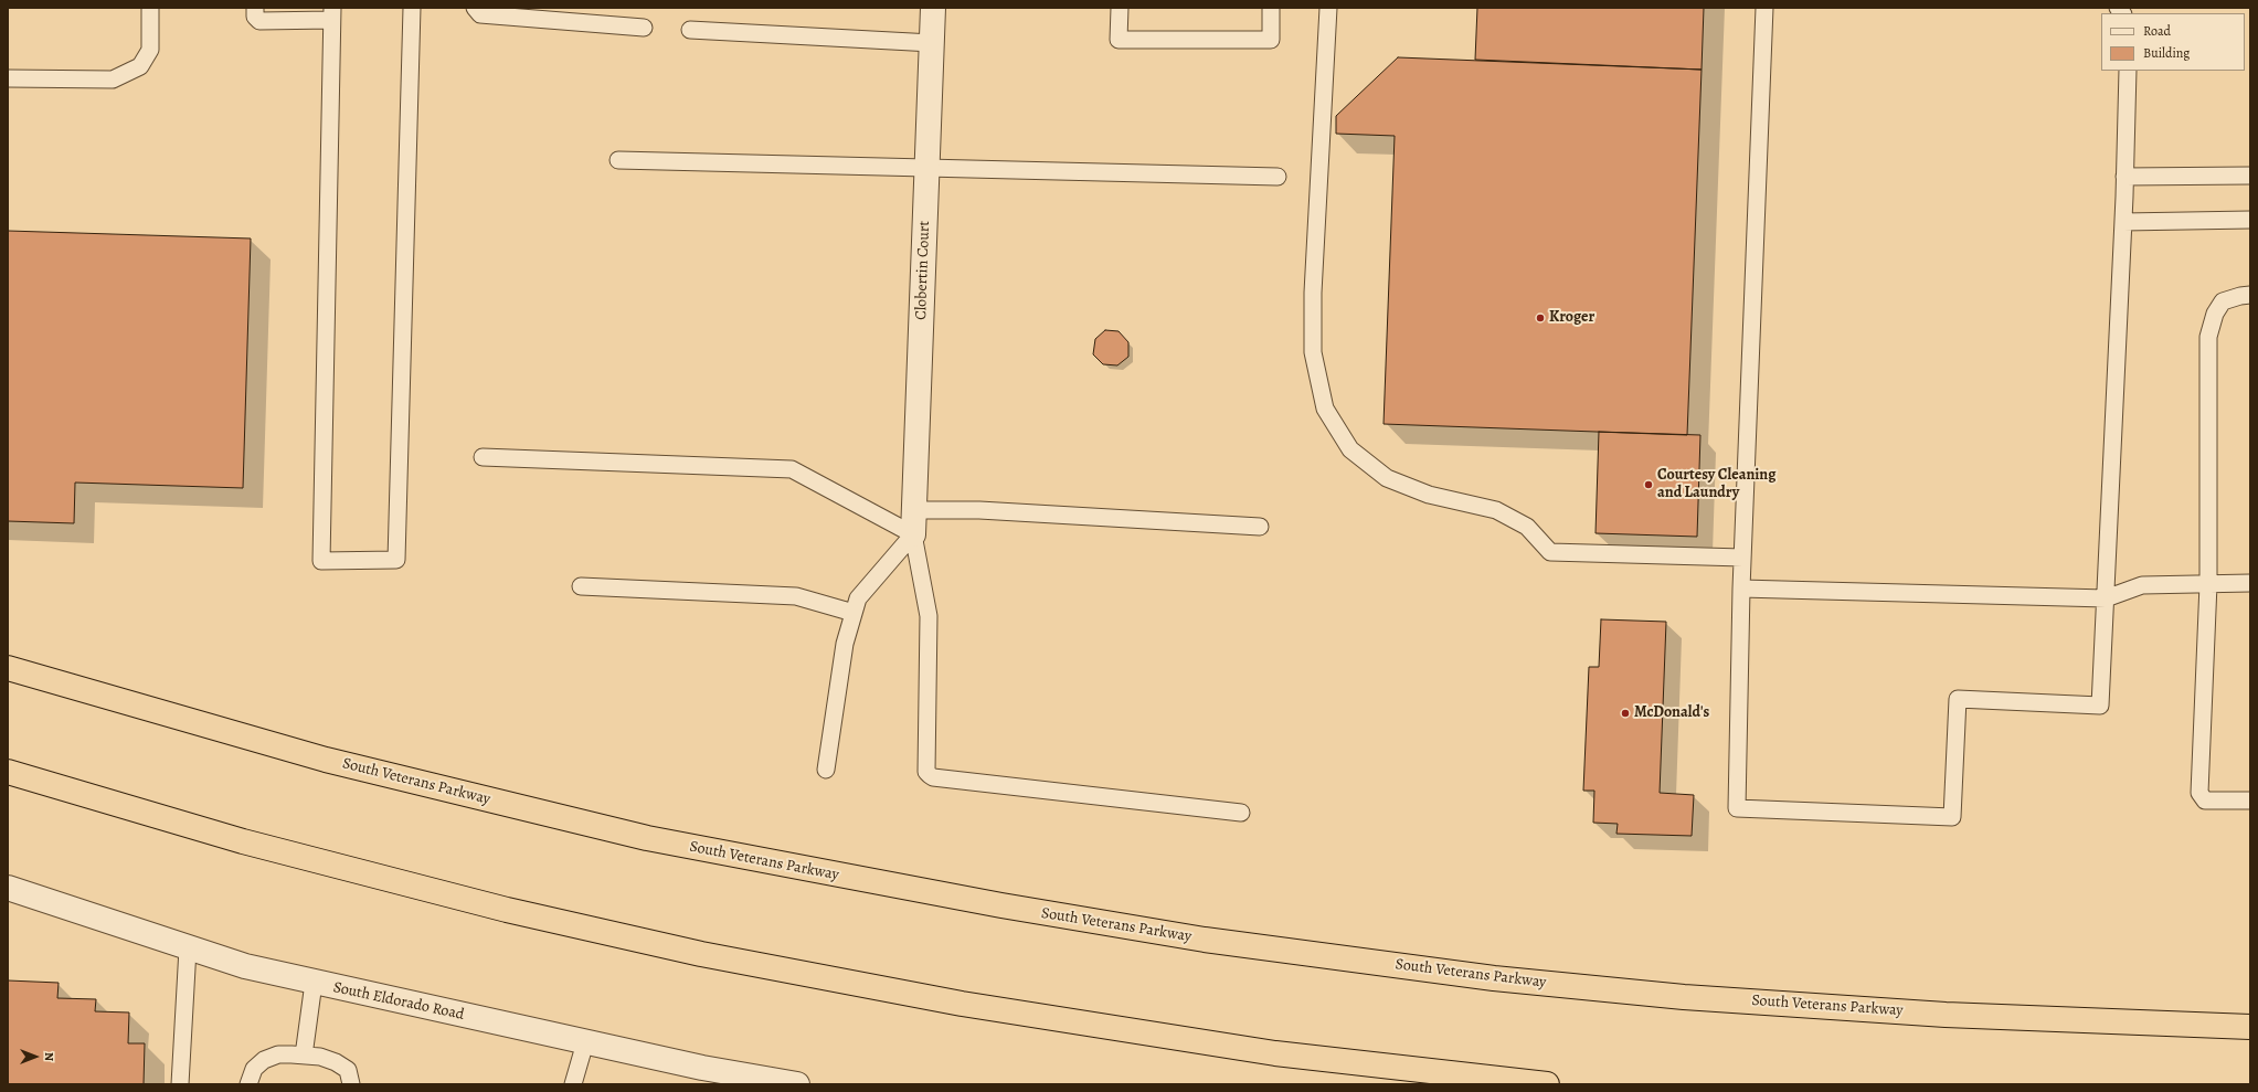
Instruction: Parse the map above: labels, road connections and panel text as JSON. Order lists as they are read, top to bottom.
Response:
{
  "streets": {
    "highway": ["South Veterans Parkway"],
    "street": ["Clobertin Court", "South Eldorado Road"]
  },
  "places": ["Kroger", "Courtesy Cleaning and Laundry", "McDonald's"],
  "legend": ["Road", "Building"],
  "north": "right"
}
